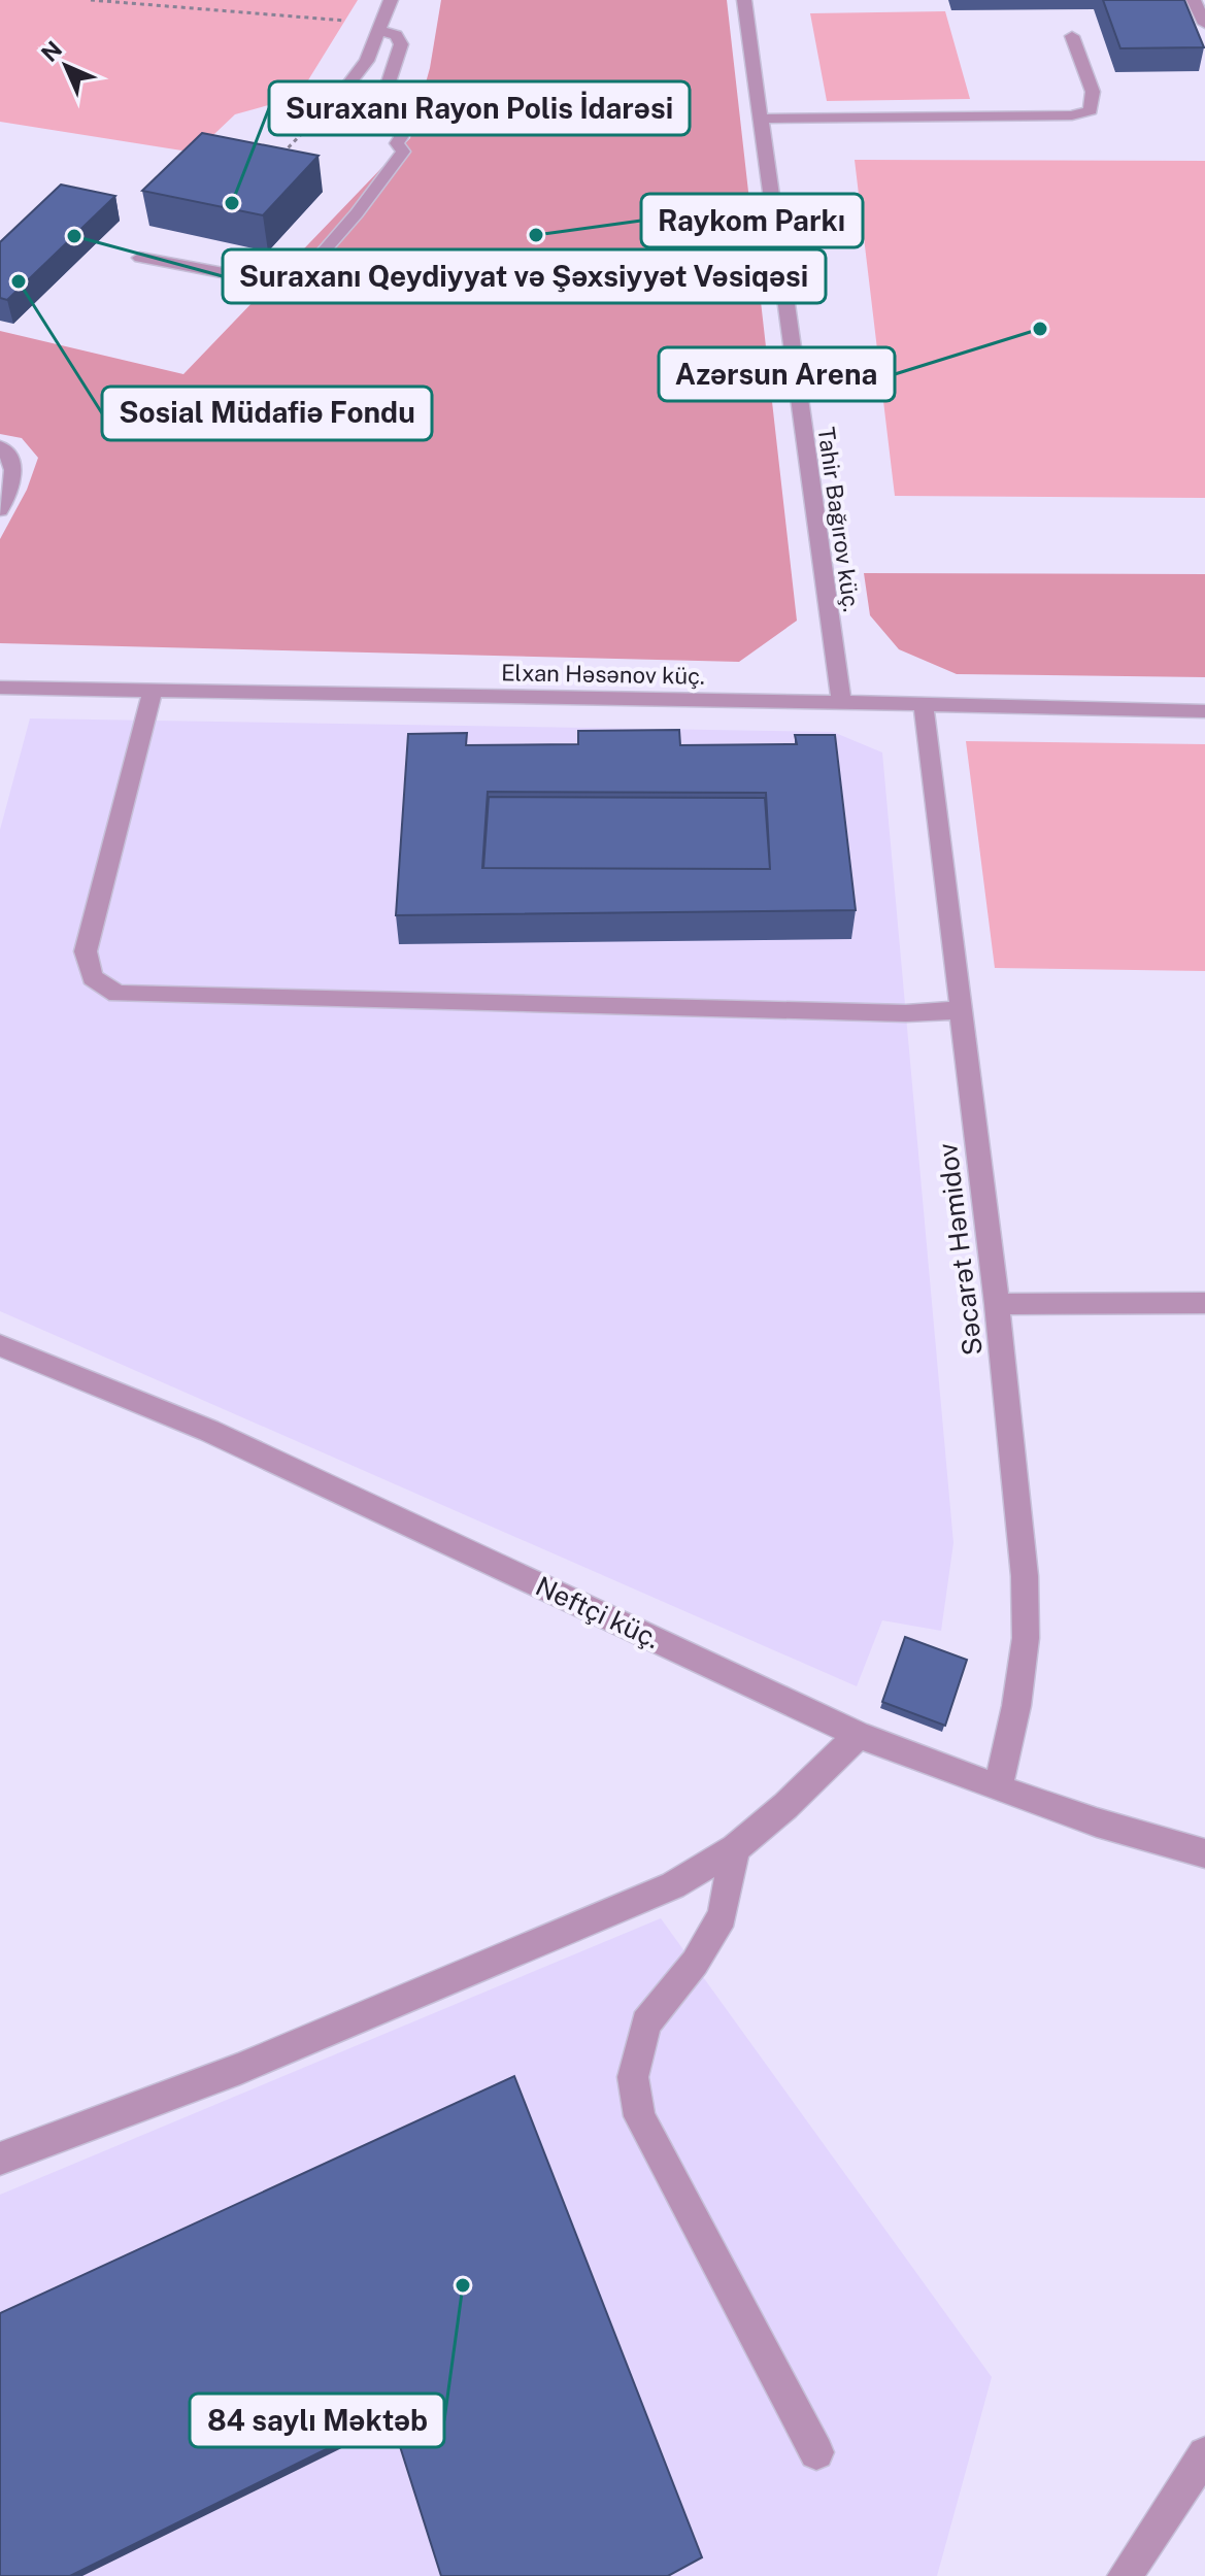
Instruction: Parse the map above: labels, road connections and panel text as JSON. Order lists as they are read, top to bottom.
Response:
{
  "streets": {
    "street": [
      "Tahir Bağırov küç.",
      "Elxan Həsənov küç.",
      "Səcarət Həmidov",
      "Neftçi küç."
    ]
  },
  "crossings": [
    ["Tahir Bağırov küç.", "Elxan Həsənov küç."],
    ["Elxan Həsənov küç.", "Səcarət Həmidov"],
    ["Səcarət Həmidov", "Neftçi küç."]
  ],
  "places": [
    "Suraxanı Rayon Polis İdarəsi",
    "Raykom Parkı",
    "Suraxanı Qeydiyyat və Şəxsiyyət Vəsiqəsi",
    "Sosial Müdafiə Fondu",
    "Azərsun Arena",
    "84 saylı Məktəb"
  ],
  "north": "top left"
}
